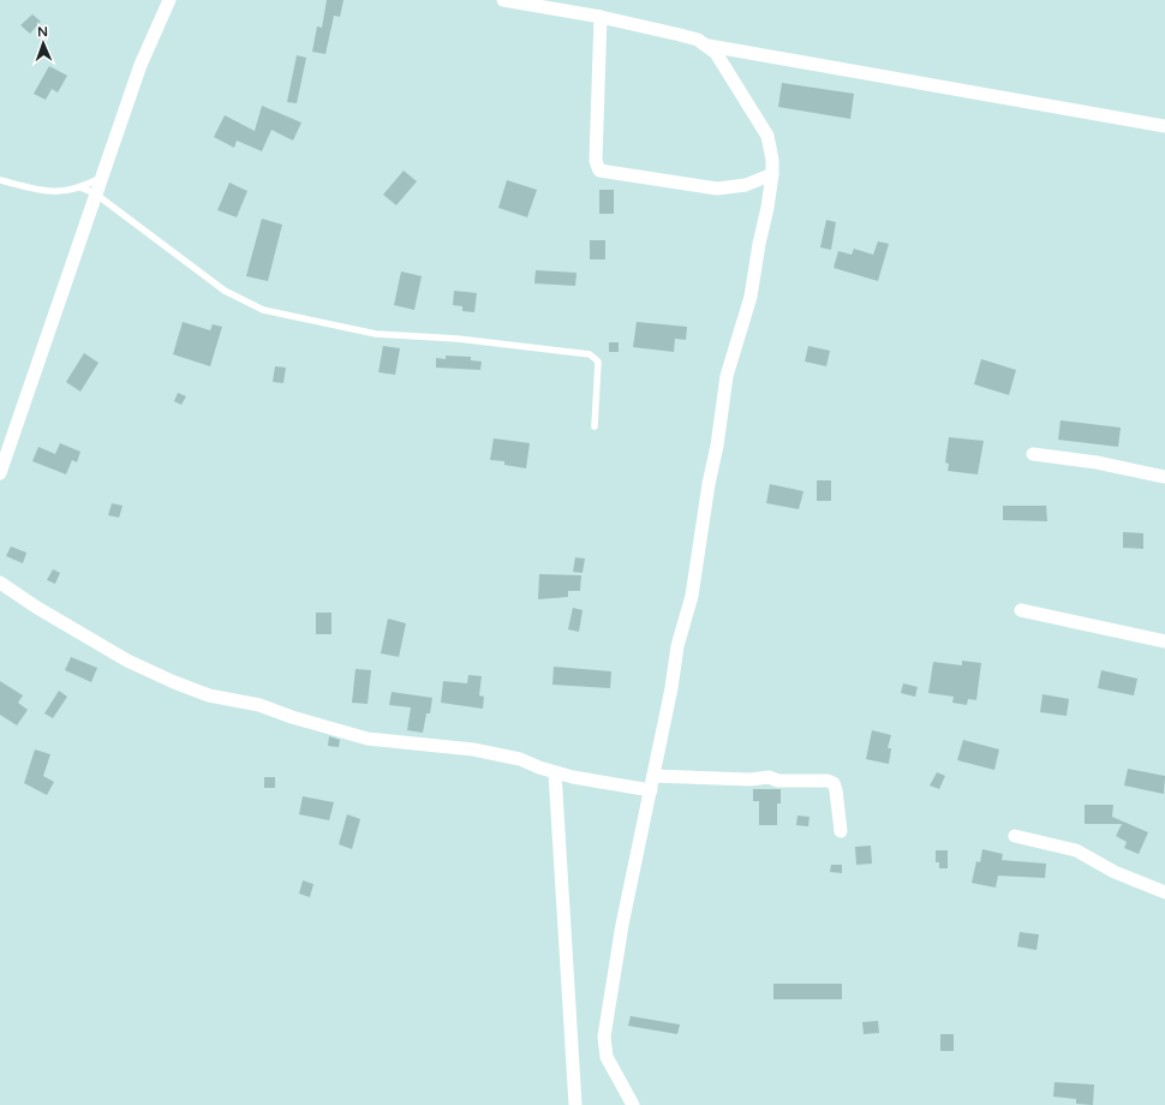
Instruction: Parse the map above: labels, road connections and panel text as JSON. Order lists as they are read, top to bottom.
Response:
{
  "north": "top"
}
